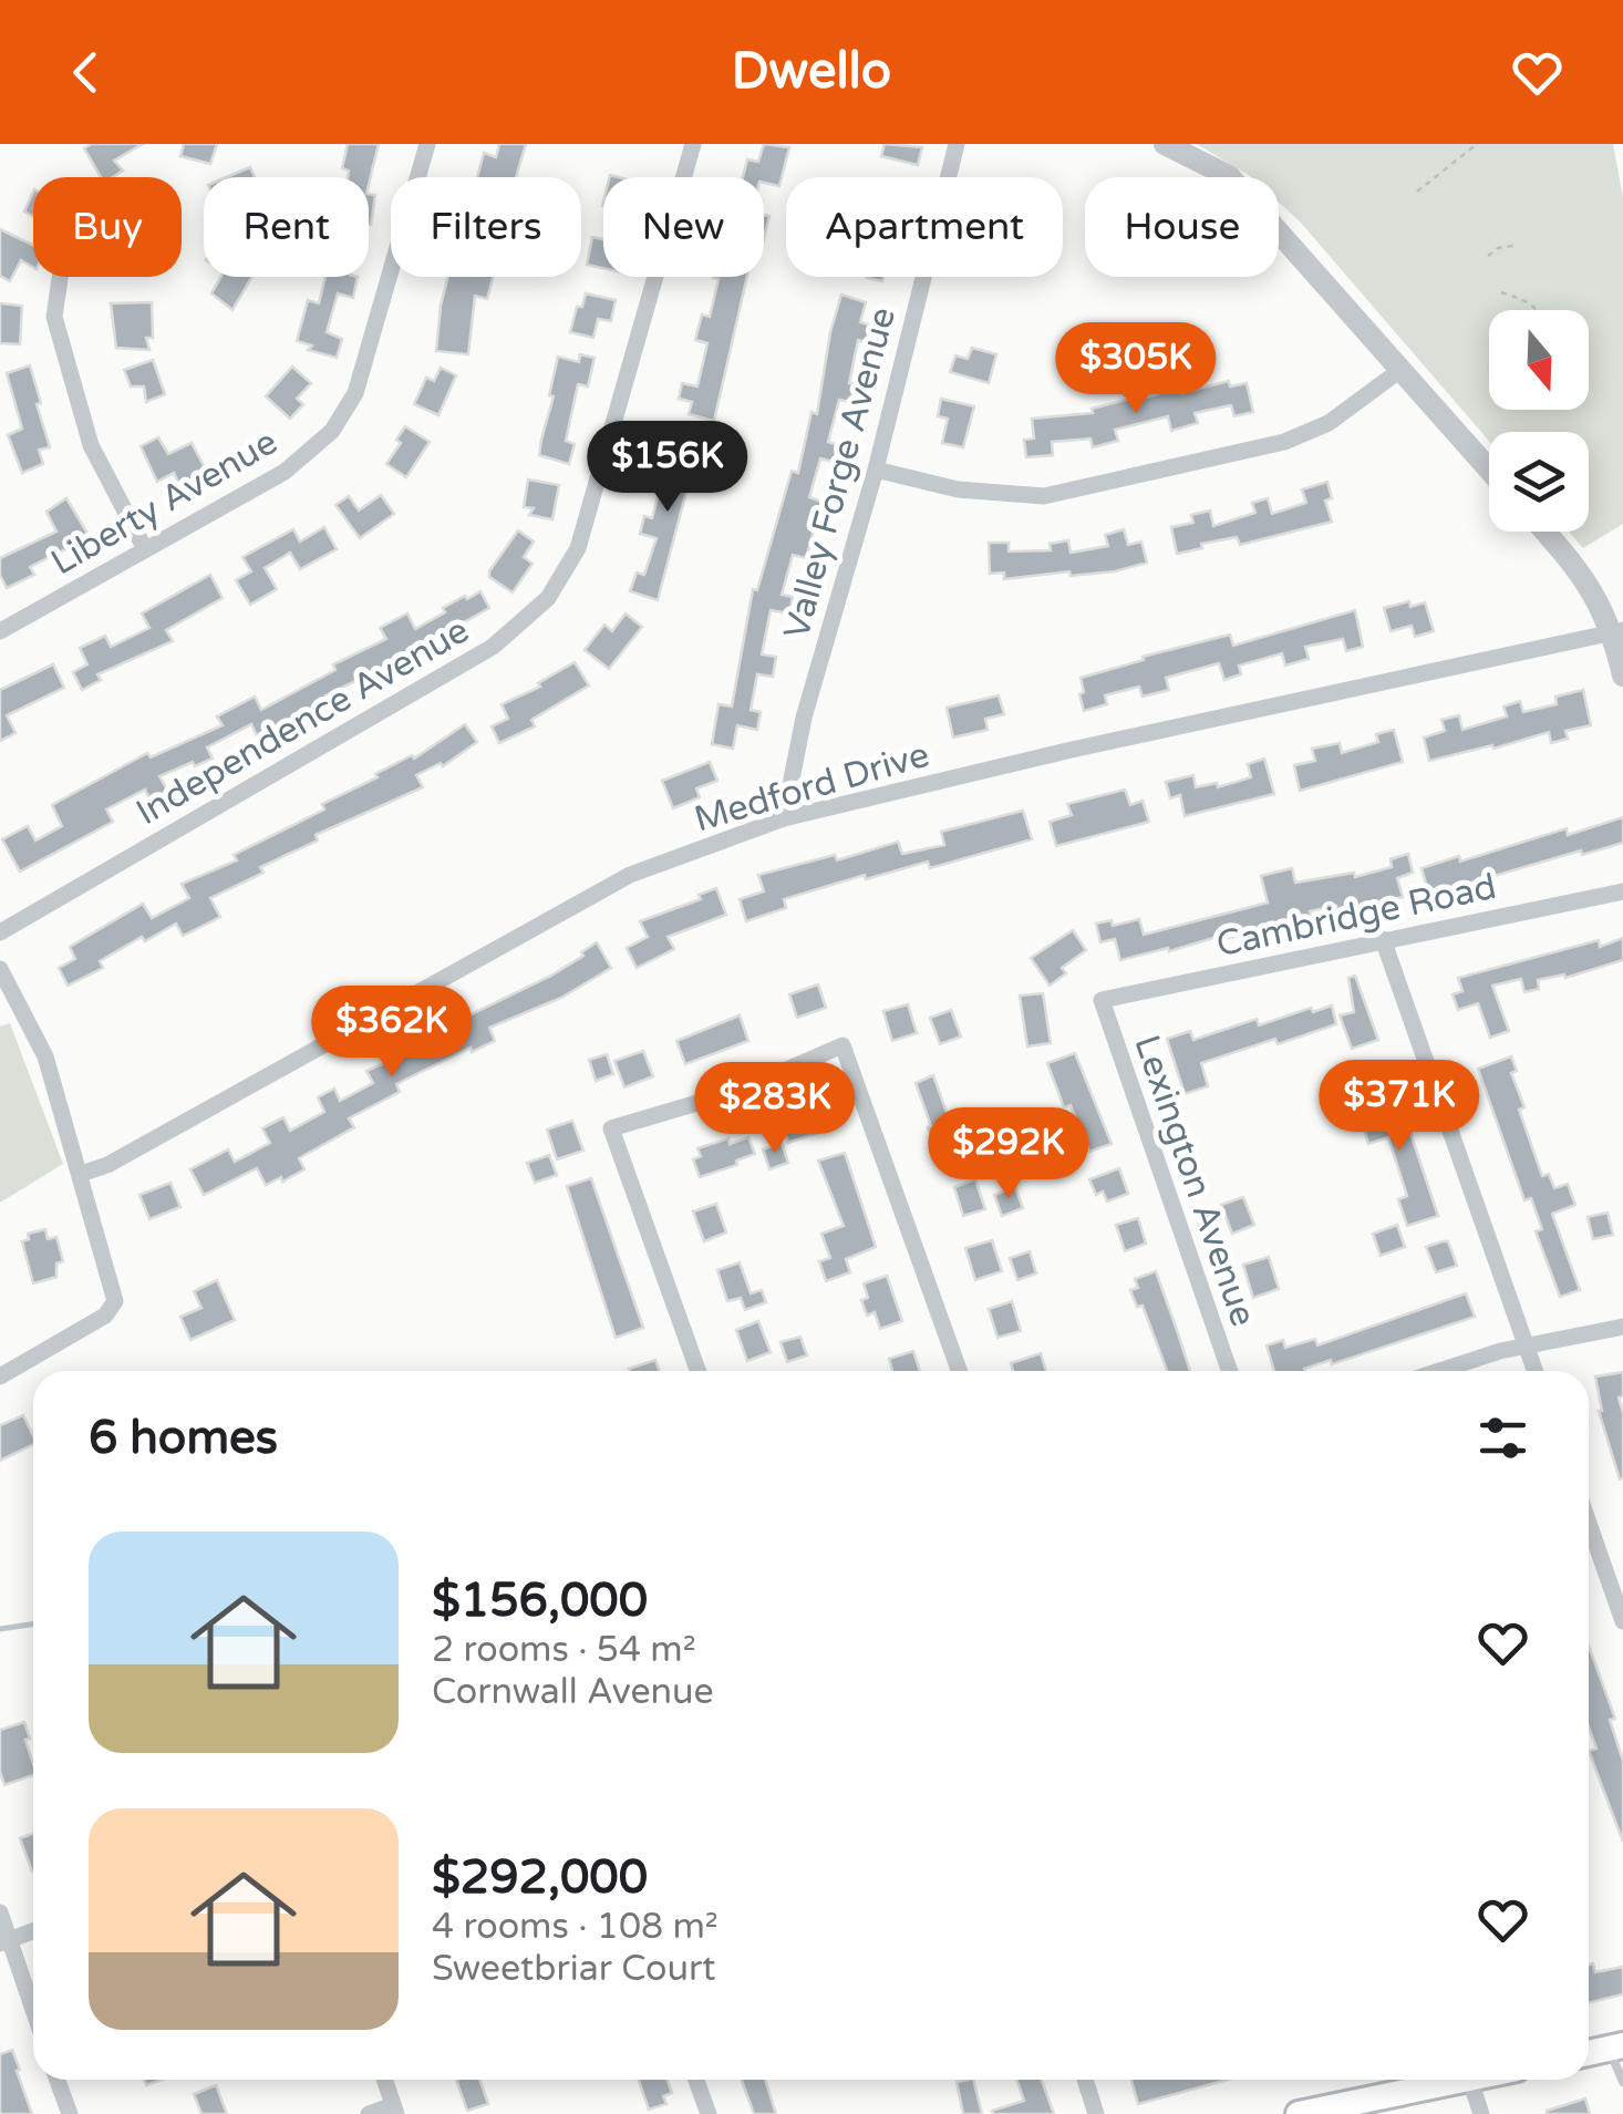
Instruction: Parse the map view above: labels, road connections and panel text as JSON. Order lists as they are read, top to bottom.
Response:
{
  "streets": {
    "street": [
      "Valley Forge Avenue",
      "Liberty Avenue",
      "Independence Avenue",
      "Medford Drive",
      "Cambridge Road",
      "Lexington Avenue"
    ]
  },
  "crossings": [
    ["Valley Forge Avenue", "Medford Drive"],
    ["Cambridge Road", "Lexington Avenue"]
  ],
  "north": "bottom",
  "page": {
    "header": "Dwello",
    "chip": [
      "Buy",
      "Rent",
      "Filters",
      "New",
      "Apartment",
      "House"
    ],
    "price": [
      "$305K",
      "$156K",
      "$362K",
      "$371K",
      "$283K",
      "$292K"
    ],
    "heading": "6 homes",
    "list": [
      {
        "name": "$156,000",
        "note": "2 rooms · 54 m² · Cornwall Avenue"
      },
      {
        "name": "$292,000",
        "note": "4 rooms · 108 m² · Sweetbriar Court"
      }
    ]
  }
}
